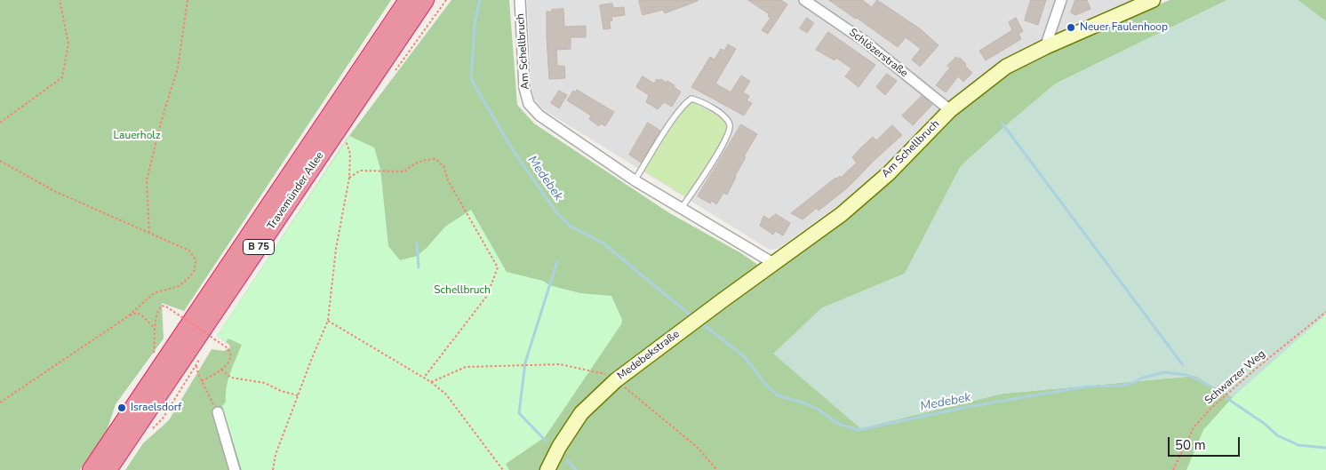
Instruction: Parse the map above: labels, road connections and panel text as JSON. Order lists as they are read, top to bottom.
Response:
{
  "streets": {
    "highway": ["Travemünder Allee", "B 75"],
    "street": ["Am Schellbruch", "Schlözerstraße", "Medebekstraße"],
    "path": ["Schwarzer Weg"]
  },
  "crossings": [
    ["Am Schellbruch", "Schlözerstraße"],
    ["Am Schellbruch", "Medebekstraße"]
  ],
  "water": ["Medebek"],
  "parks": ["Lauerholz", "Schellbruch"],
  "places": ["Neuer Faulenhoop", "Israelsdorf"],
  "scale_bar": "50 m"
}
